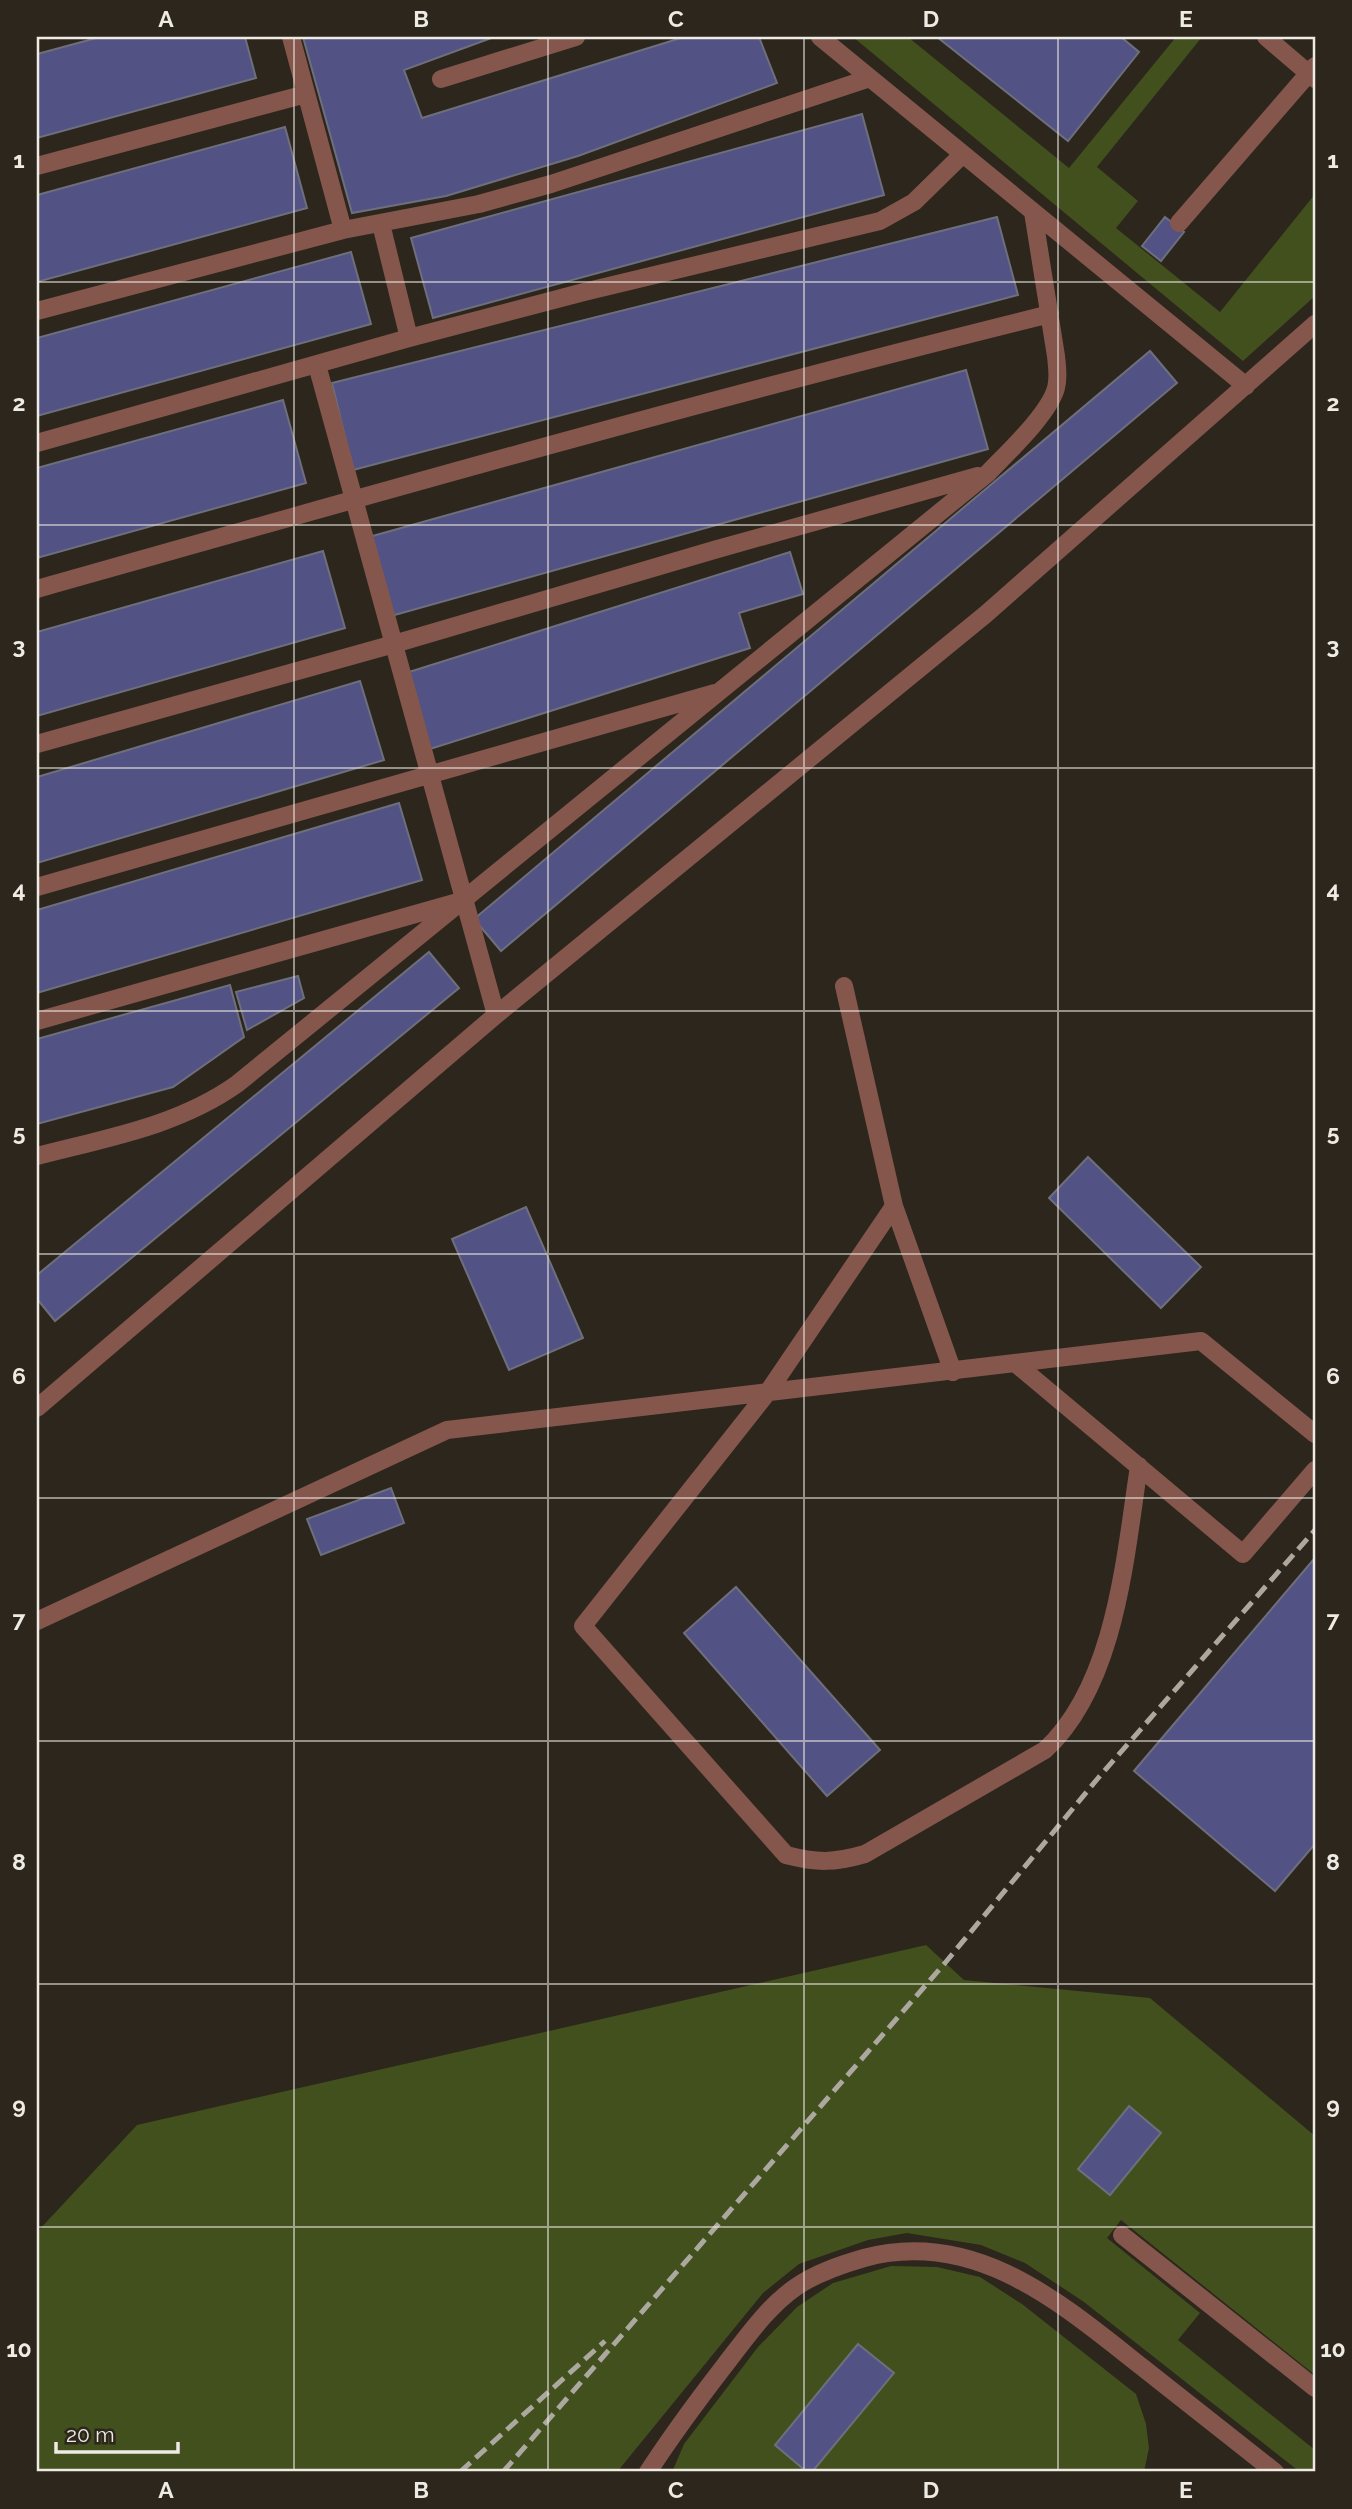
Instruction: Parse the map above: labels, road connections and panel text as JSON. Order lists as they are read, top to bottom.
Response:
{
  "scale_bar": "20 m",
  "grid": {
    "columns": [
      "A",
      "B",
      "C",
      "D",
      "E"
    ],
    "rows": [
      "1",
      "2",
      "3",
      "4",
      "5",
      "6",
      "7",
      "8",
      "9",
      "10"
    ]
  }
}
